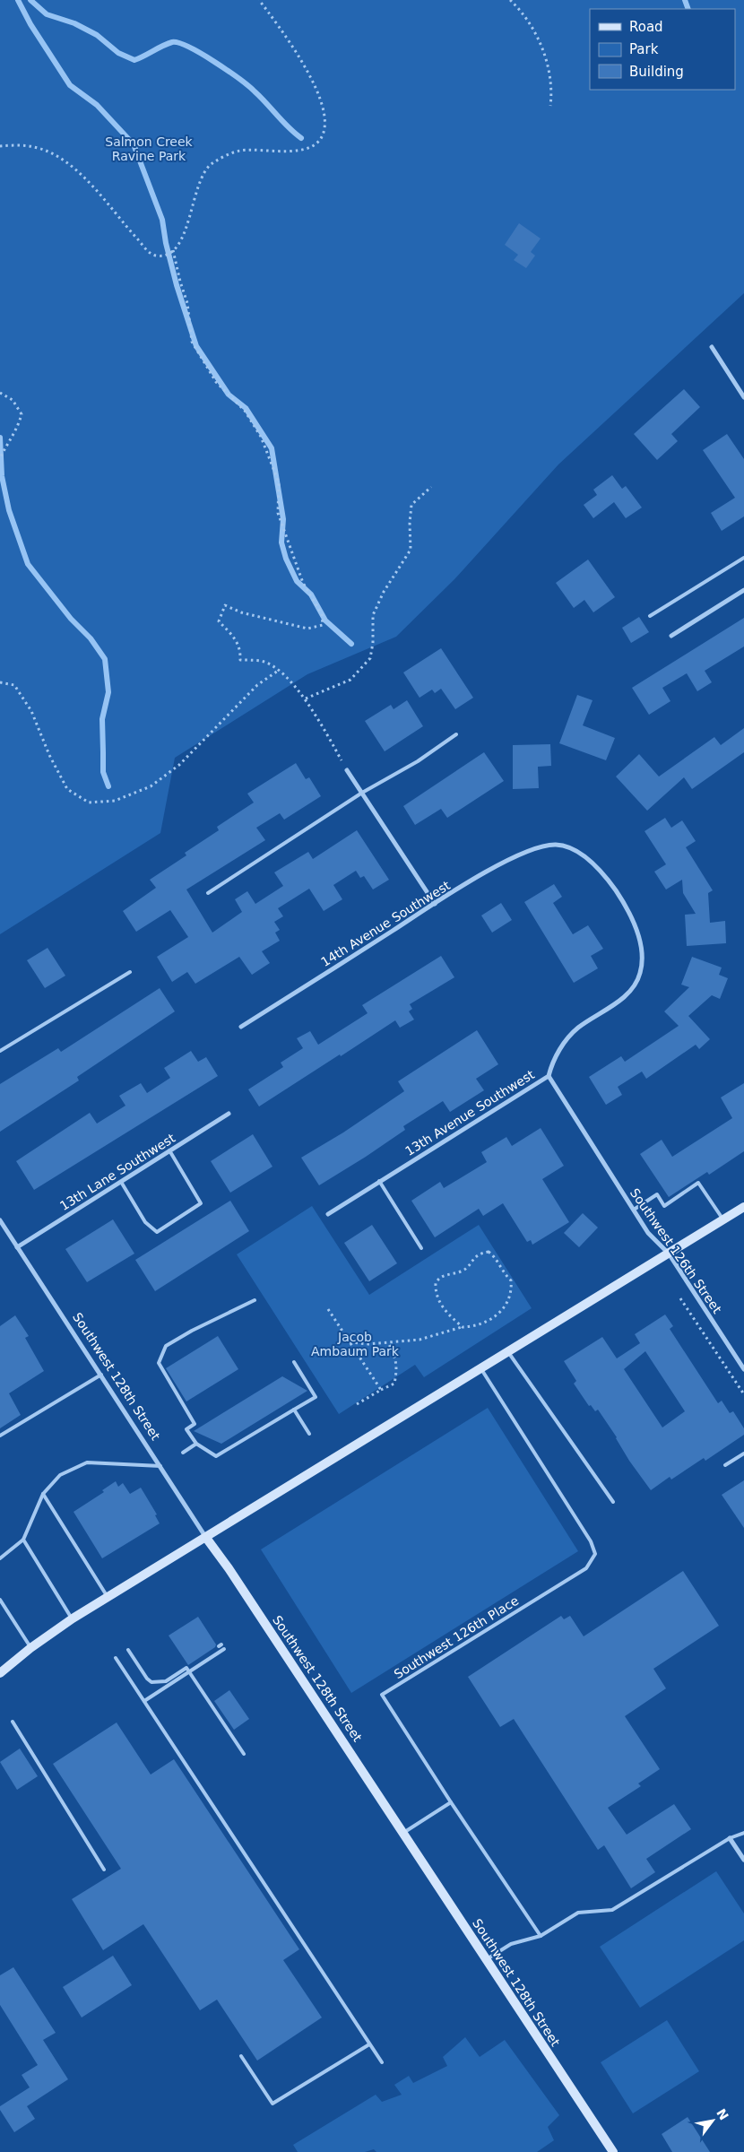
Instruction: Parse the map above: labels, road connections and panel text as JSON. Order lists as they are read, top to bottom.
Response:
{
  "streets": {
    "main road": ["Southwest 128th Street"],
    "street": [
      "14th Avenue Southwest",
      "13th Avenue Southwest",
      "13th Lane Southwest",
      "Southwest 126th Street"
    ],
    "lane": ["Southwest 126th Place"]
  },
  "crossings": [
    ["14th Avenue Southwest", "13th Avenue Southwest"],
    ["13th Avenue Southwest", "Southwest 126th Street"],
    ["13th Lane Southwest", "Southwest 128th Street"]
  ],
  "parks": ["Salmon Creek Ravine Park", "Jacob Ambaum Park"],
  "legend": ["Road", "Park", "Building"],
  "north": "top right"
}
